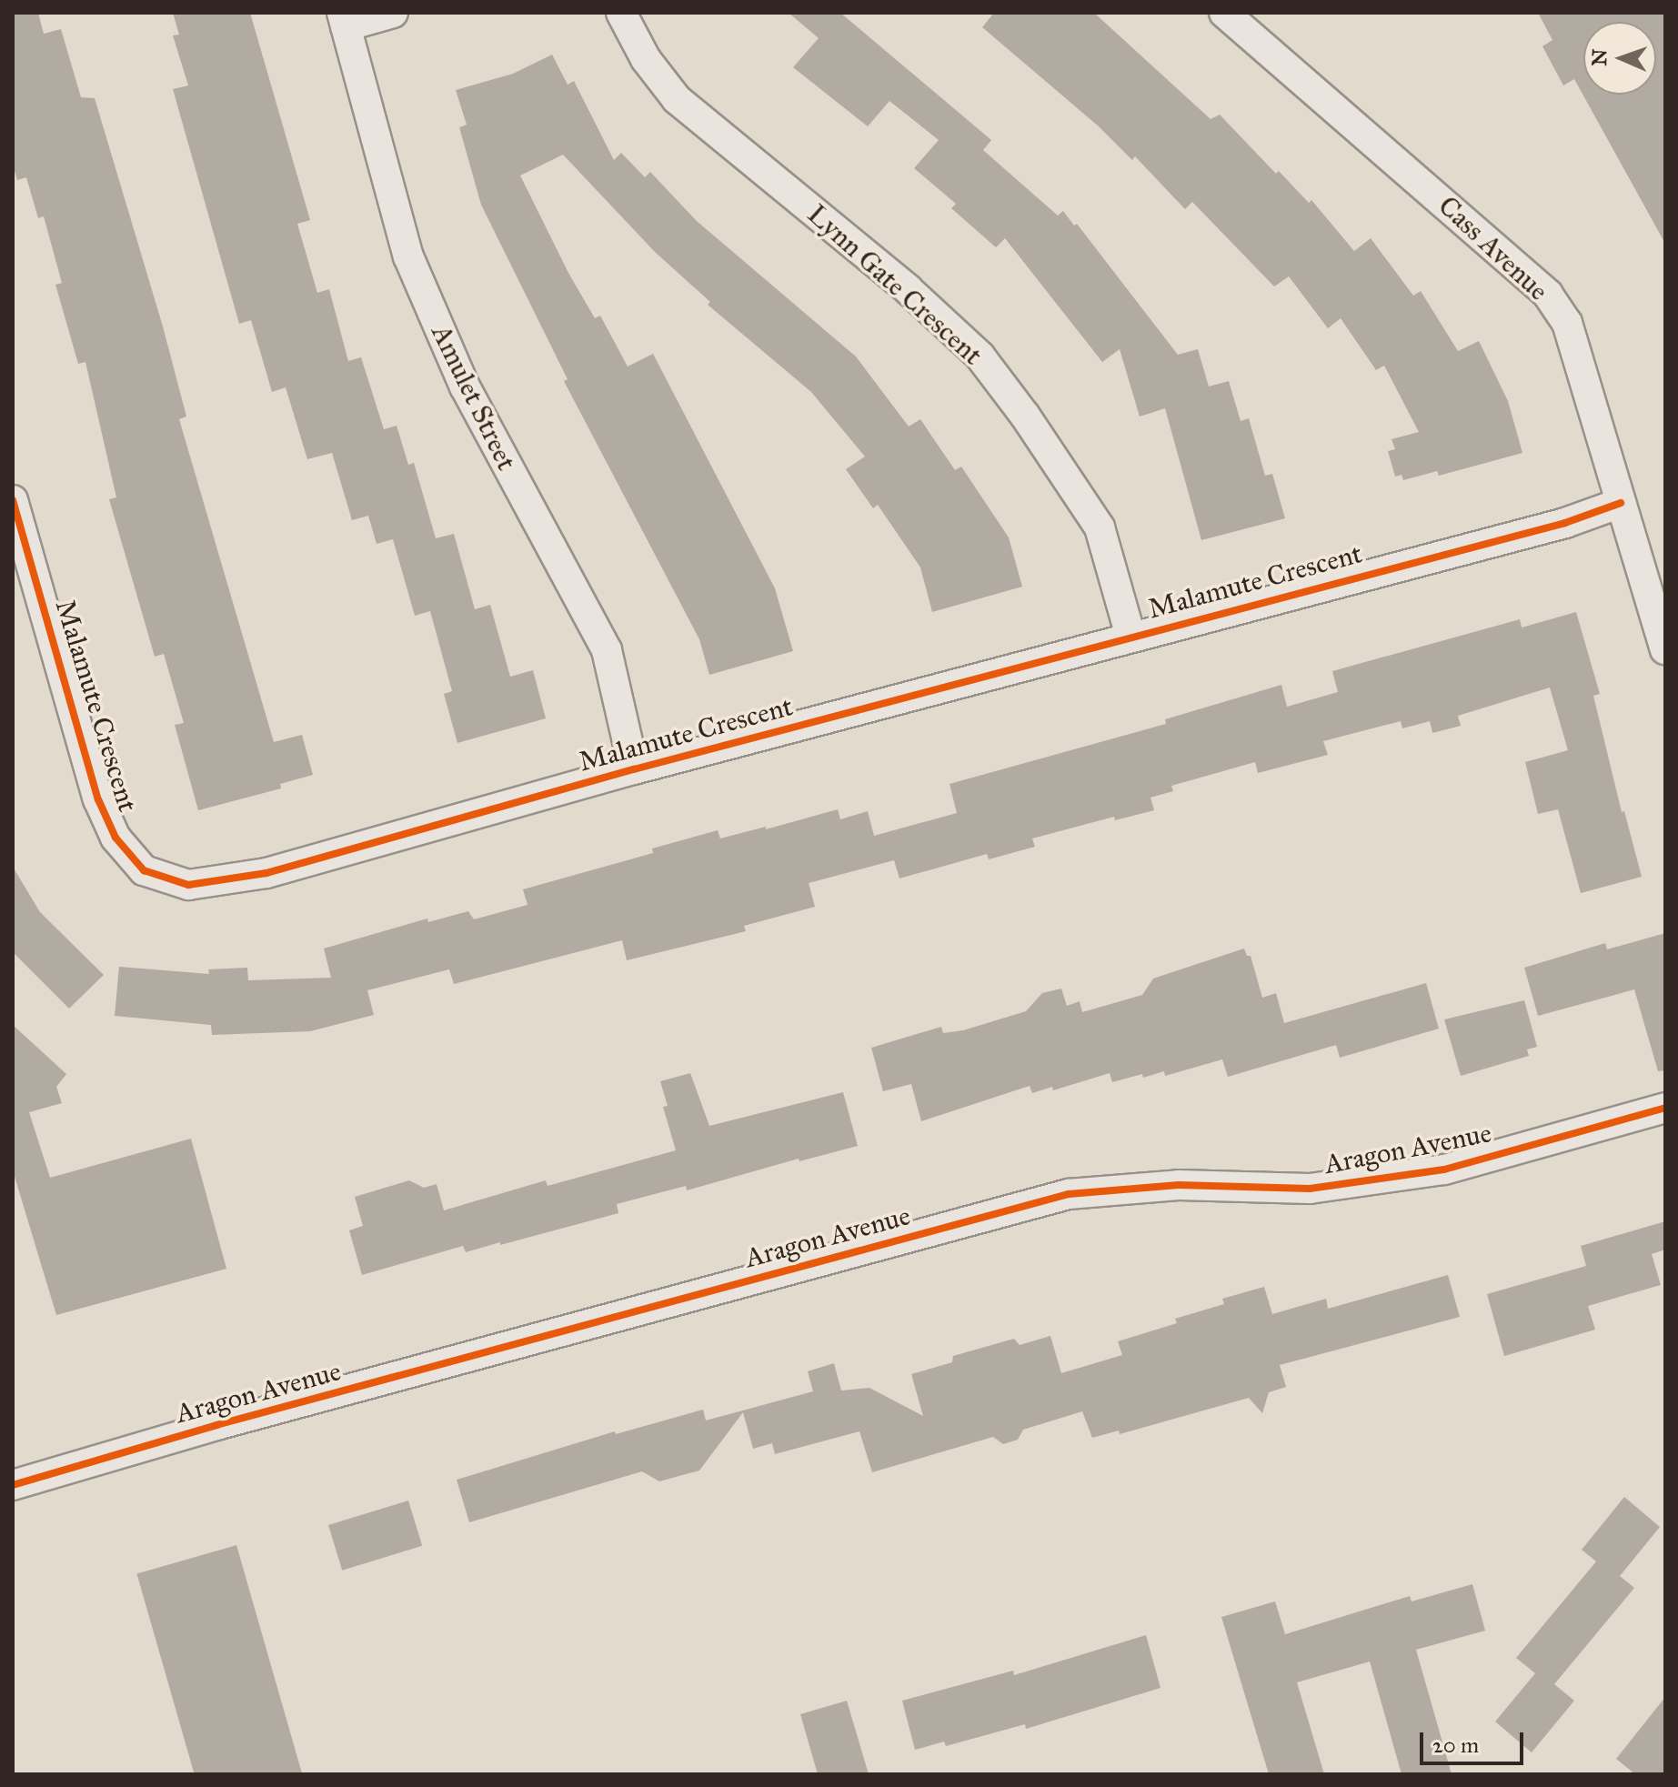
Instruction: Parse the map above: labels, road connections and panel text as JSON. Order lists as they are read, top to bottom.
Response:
{
  "streets": {
    "street": [
      "Cass Avenue",
      "Lynn Gate Crescent",
      "Amulet Street",
      "Malamute Crescent",
      "Aragon Avenue"
    ]
  },
  "crossings": [
    ["Cass Avenue", "Malamute Crescent"],
    ["Lynn Gate Crescent", "Malamute Crescent"],
    ["Amulet Street", "Malamute Crescent"]
  ],
  "scale_bar": "20 m",
  "north": "left"
}
